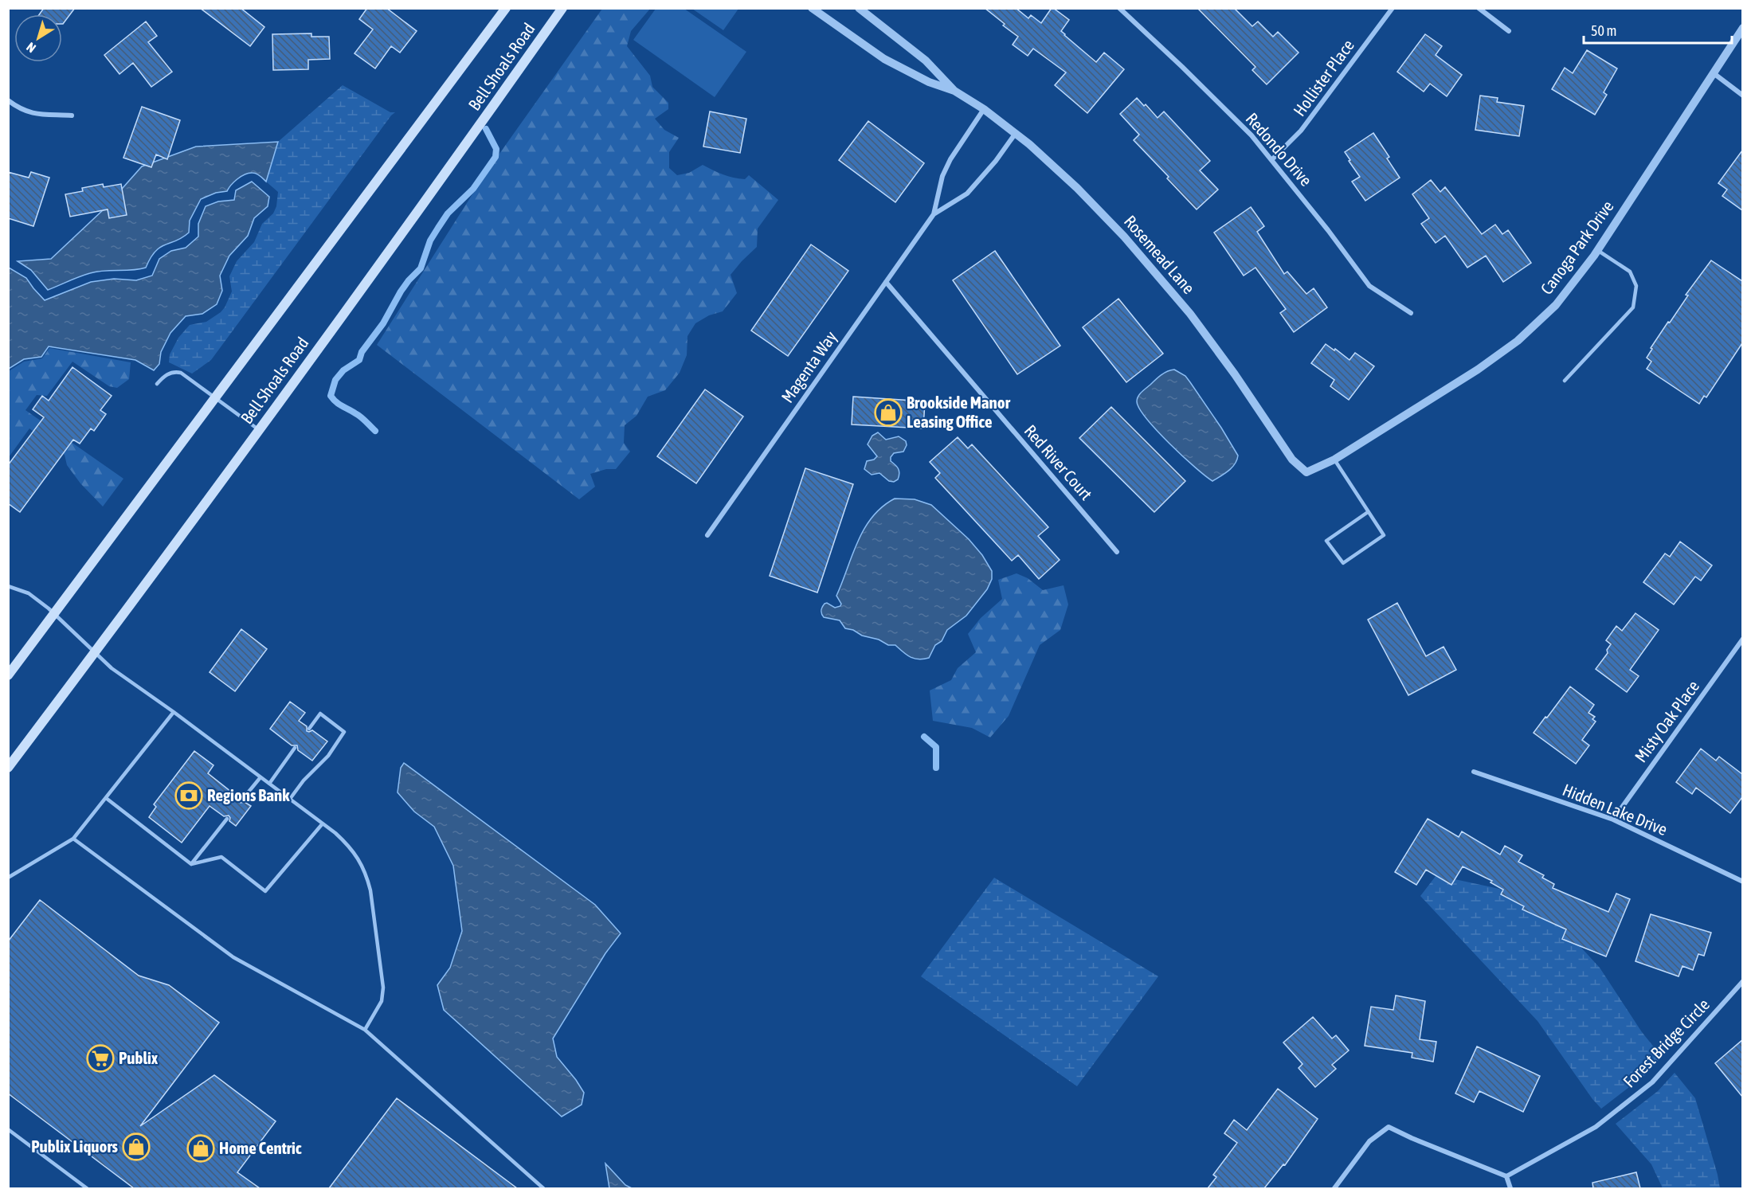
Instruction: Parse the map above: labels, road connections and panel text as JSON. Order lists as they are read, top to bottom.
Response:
{
  "streets": {
    "main road": ["Bell Shoals Road"],
    "street": [
      "Hollister Place",
      "Redondo Drive",
      "Canoga Park Drive",
      "Rosemead Lane",
      "Magenta Way",
      "Red River Court",
      "Misty Oak Place",
      "Hidden Lake Drive",
      "Forest Bridge Circle"
    ]
  },
  "crossings": [
    ["Hollister Place", "Redondo Drive"],
    ["Canoga Park Drive", "Rosemead Lane"],
    ["Rosemead Lane", "Magenta Way"],
    ["Magenta Way", "Red River Court"],
    ["Misty Oak Place", "Hidden Lake Drive"]
  ],
  "places": {
    "shop": ["Brookside Manor Leasing Office", "Publix Liquors", "Home Centric"],
    "bank": ["Regions Bank"],
    "supermarket": ["Publix"]
  },
  "scale_bar": "50 m",
  "north": "bottom left"
}
